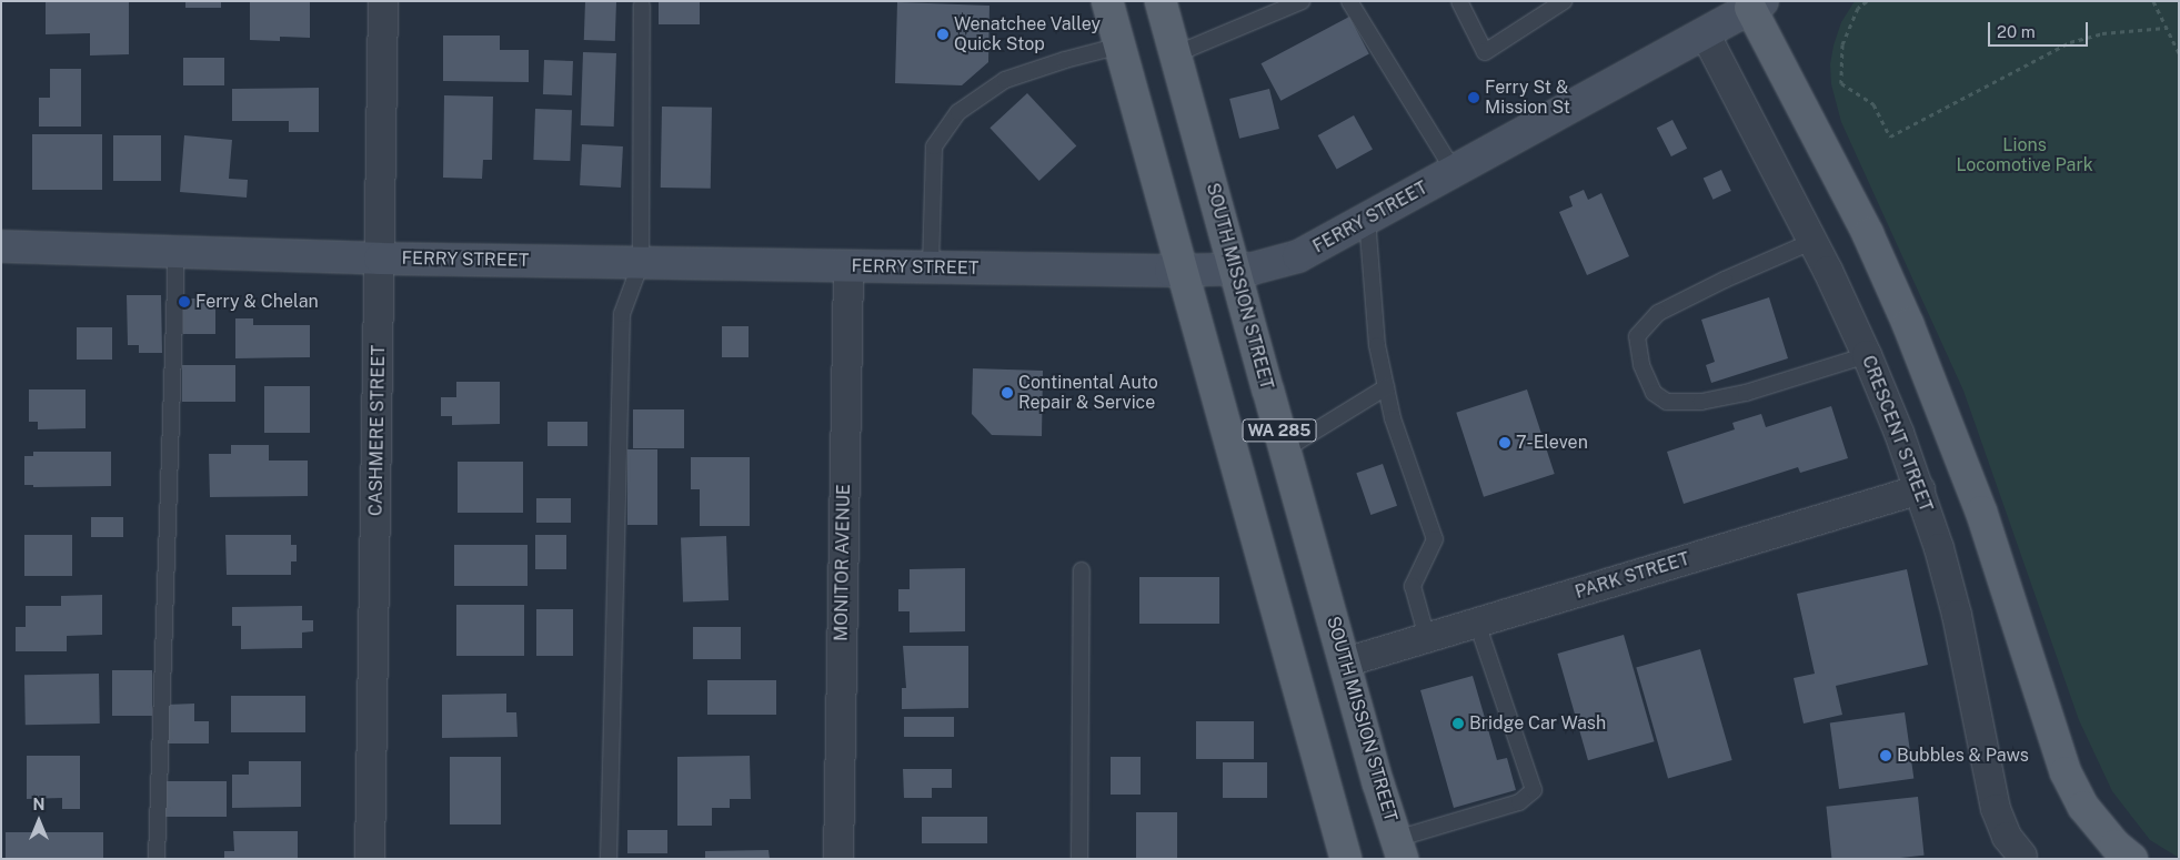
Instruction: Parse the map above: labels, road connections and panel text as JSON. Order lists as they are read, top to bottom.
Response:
{
  "streets": {
    "main road": ["FERRY STREET", "SOUTH MISSION STREET", "WA 285"],
    "street": [
      "CASHMERE STREET",
      "CRESCENT STREET",
      "MONITOR AVENUE",
      "PARK STREET"
    ]
  },
  "crossings": [
    ["FERRY STREET", "SOUTH MISSION STREET"],
    ["FERRY STREET", "CASHMERE STREET"],
    ["FERRY STREET", "WA 285"],
    ["FERRY STREET", "CRESCENT STREET"],
    ["FERRY STREET", "MONITOR AVENUE"],
    ["SOUTH MISSION STREET", "PARK STREET"],
    ["CRESCENT STREET", "PARK STREET"]
  ],
  "parks": ["Lions Locomotive Park"],
  "places": [
    "Wenatchee Valley Quick Stop",
    "Ferry St & Mission St",
    "Ferry & Chelan",
    "Continental Auto Repair & Service",
    "7-Eleven",
    "Bridge Car Wash",
    "Bubbles & Paws"
  ],
  "scale_bar": "20 m",
  "north": "top"
}
